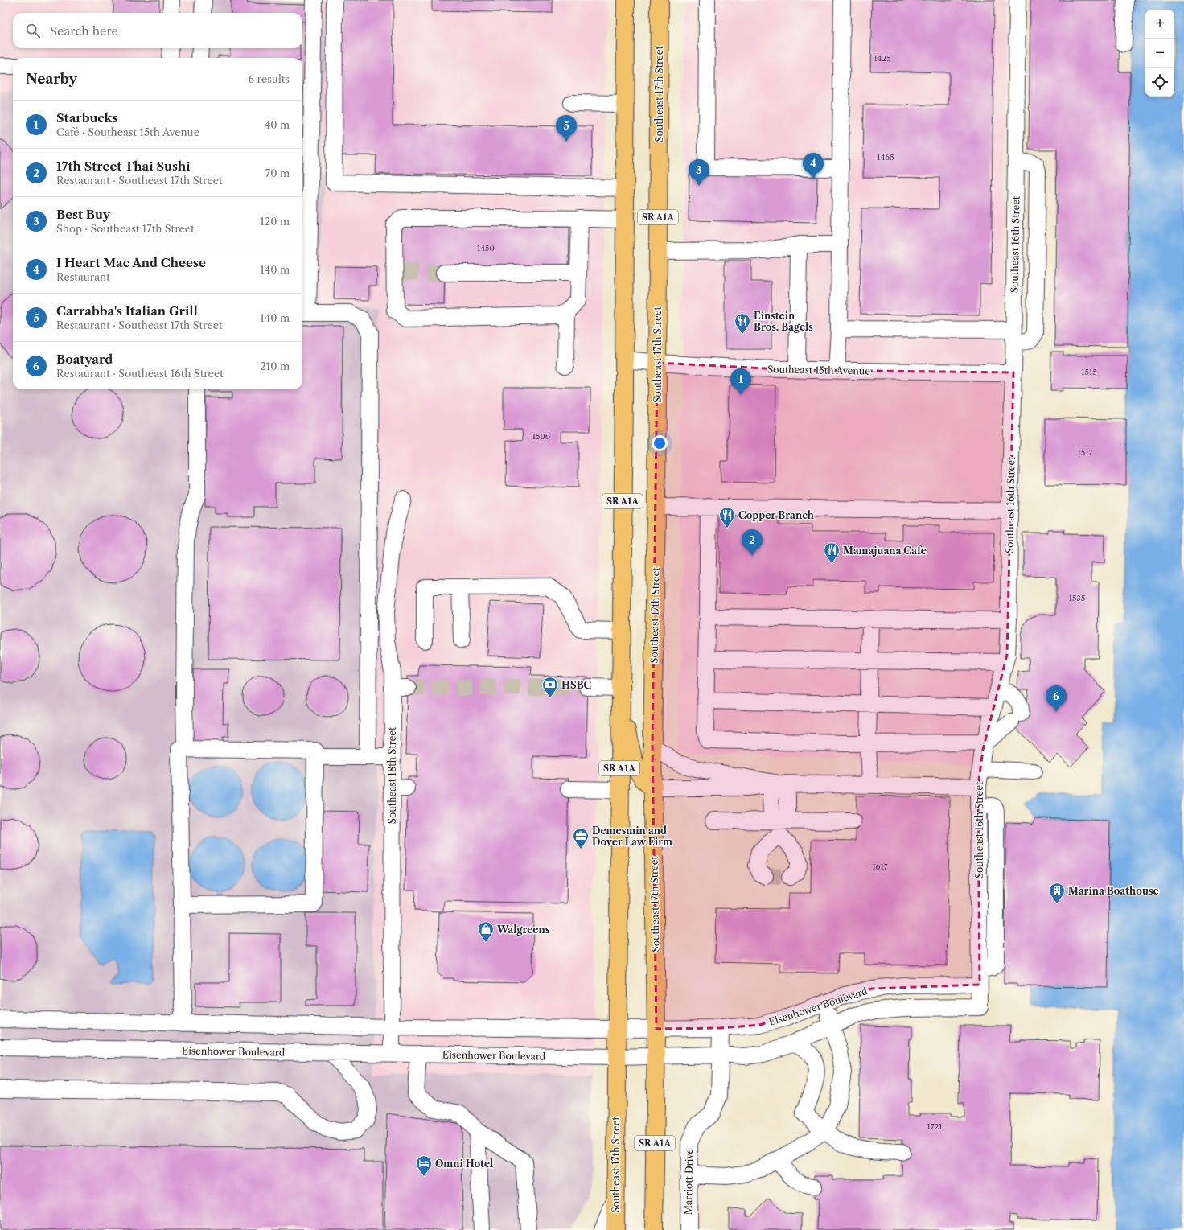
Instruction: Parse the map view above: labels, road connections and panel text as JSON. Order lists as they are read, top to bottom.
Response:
{
  "streets": {
    "main road": ["Southeast 17th Street", "SR A1A"],
    "street": [
      "Southeast 16th Street",
      "Southeast 15th Avenue",
      "Southeast 18th Street",
      "Eisenhower Boulevard",
      "Marriott Drive"
    ]
  },
  "crossings": [
    ["Southeast 17th Street", "Southeast 15th Avenue"],
    ["Southeast 17th Street", "Eisenhower Boulevard"],
    ["Southeast 16th Street", "Southeast 15th Avenue"],
    ["Southeast 16th Street", "Eisenhower Boulevard"],
    ["Southeast 18th Street", "Eisenhower Boulevard"],
    ["Eisenhower Boulevard", "Marriott Drive"]
  ],
  "places": {
    "restaurant": ["Einstein Bros. Bagels", "Copper Branch", "Mamajuana Cafe"],
    "bank": ["HSBC"],
    "office": ["Demesmin and Dover Law Firm"],
    "building": ["Marina Boathouse"],
    "shop": ["Walgreens"],
    "hotel": ["Omni Hotel"]
  },
  "house_numbers": [
    "1425",
    "1465",
    "1450",
    "1515",
    "1500",
    "1517",
    "1535",
    "1617",
    "1721"
  ],
  "page": {
    "map_buttons": ["+", "−"],
    "search": "Search here",
    "heading": ["Nearby", "6 results"],
    "list": [
      {
        "mark": "1",
        "name": "Starbucks",
        "note": "Café · Southeast 15th Avenue",
        "value": "40 m"
      },
      {
        "mark": "2",
        "name": "17th Street Thai Sushi",
        "note": "Restaurant · Southeast 17th Street",
        "value": "70 m"
      },
      {
        "mark": "3",
        "name": "Best Buy",
        "note": "Shop · Southeast 17th Street",
        "value": "120 m"
      },
      {
        "mark": "4",
        "name": "I Heart Mac And Cheese",
        "note": "Restaurant",
        "value": "140 m"
      },
      {
        "mark": "5",
        "name": "Carrabba's Italian Grill",
        "note": "Restaurant · Southeast 17th Street",
        "value": "140 m"
      },
      {
        "mark": "6",
        "name": "Boatyard",
        "note": "Restaurant · Southeast 16th Street",
        "value": "210 m"
      }
    ],
    "pins": [
      "5",
      "4",
      "3",
      "1",
      "2",
      "6"
    ]
  }
}
